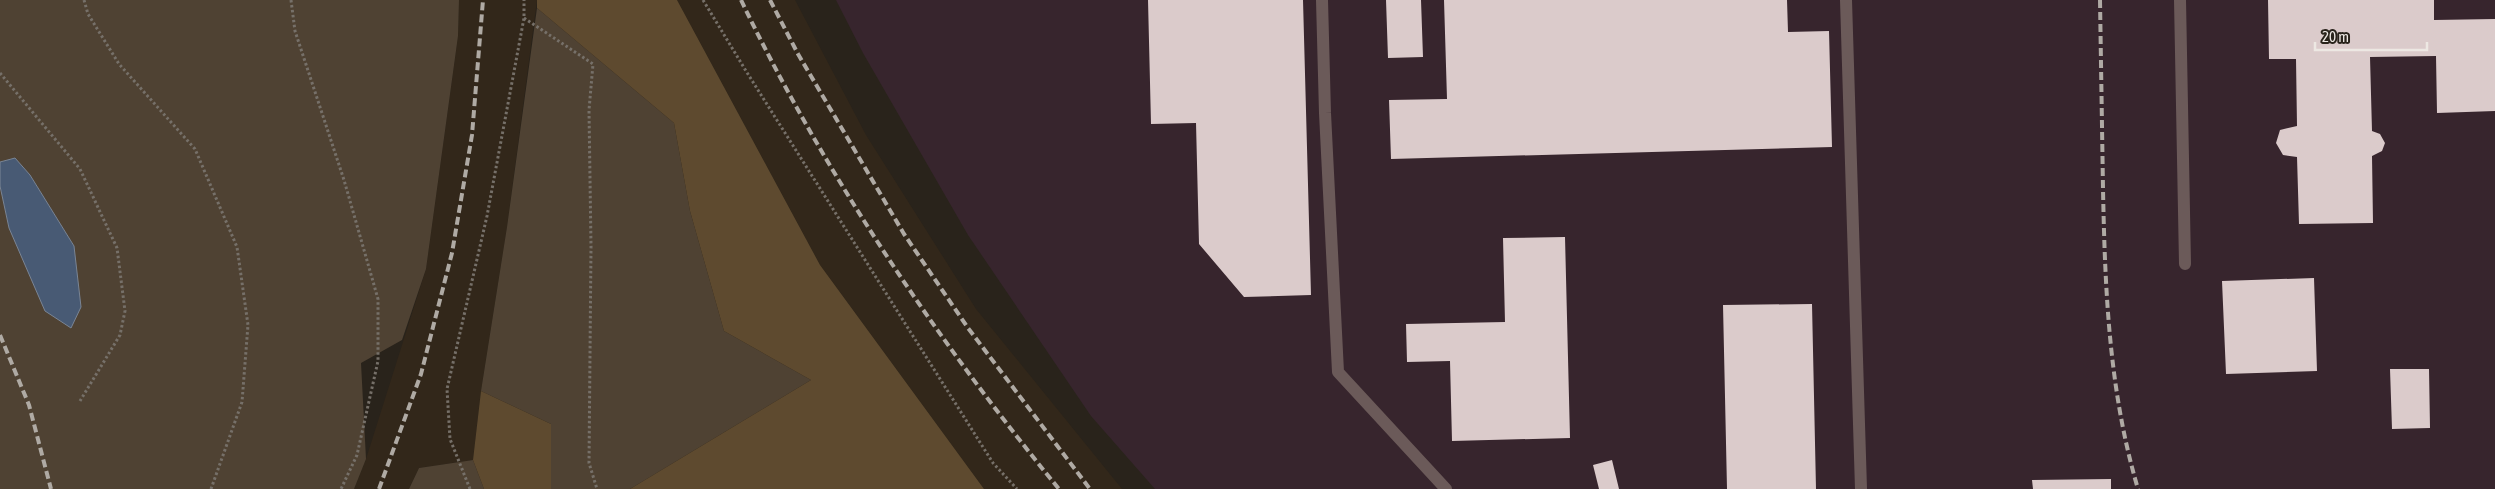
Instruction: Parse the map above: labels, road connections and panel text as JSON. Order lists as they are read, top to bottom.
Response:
{
  "scale_bar": "20 m"
}
